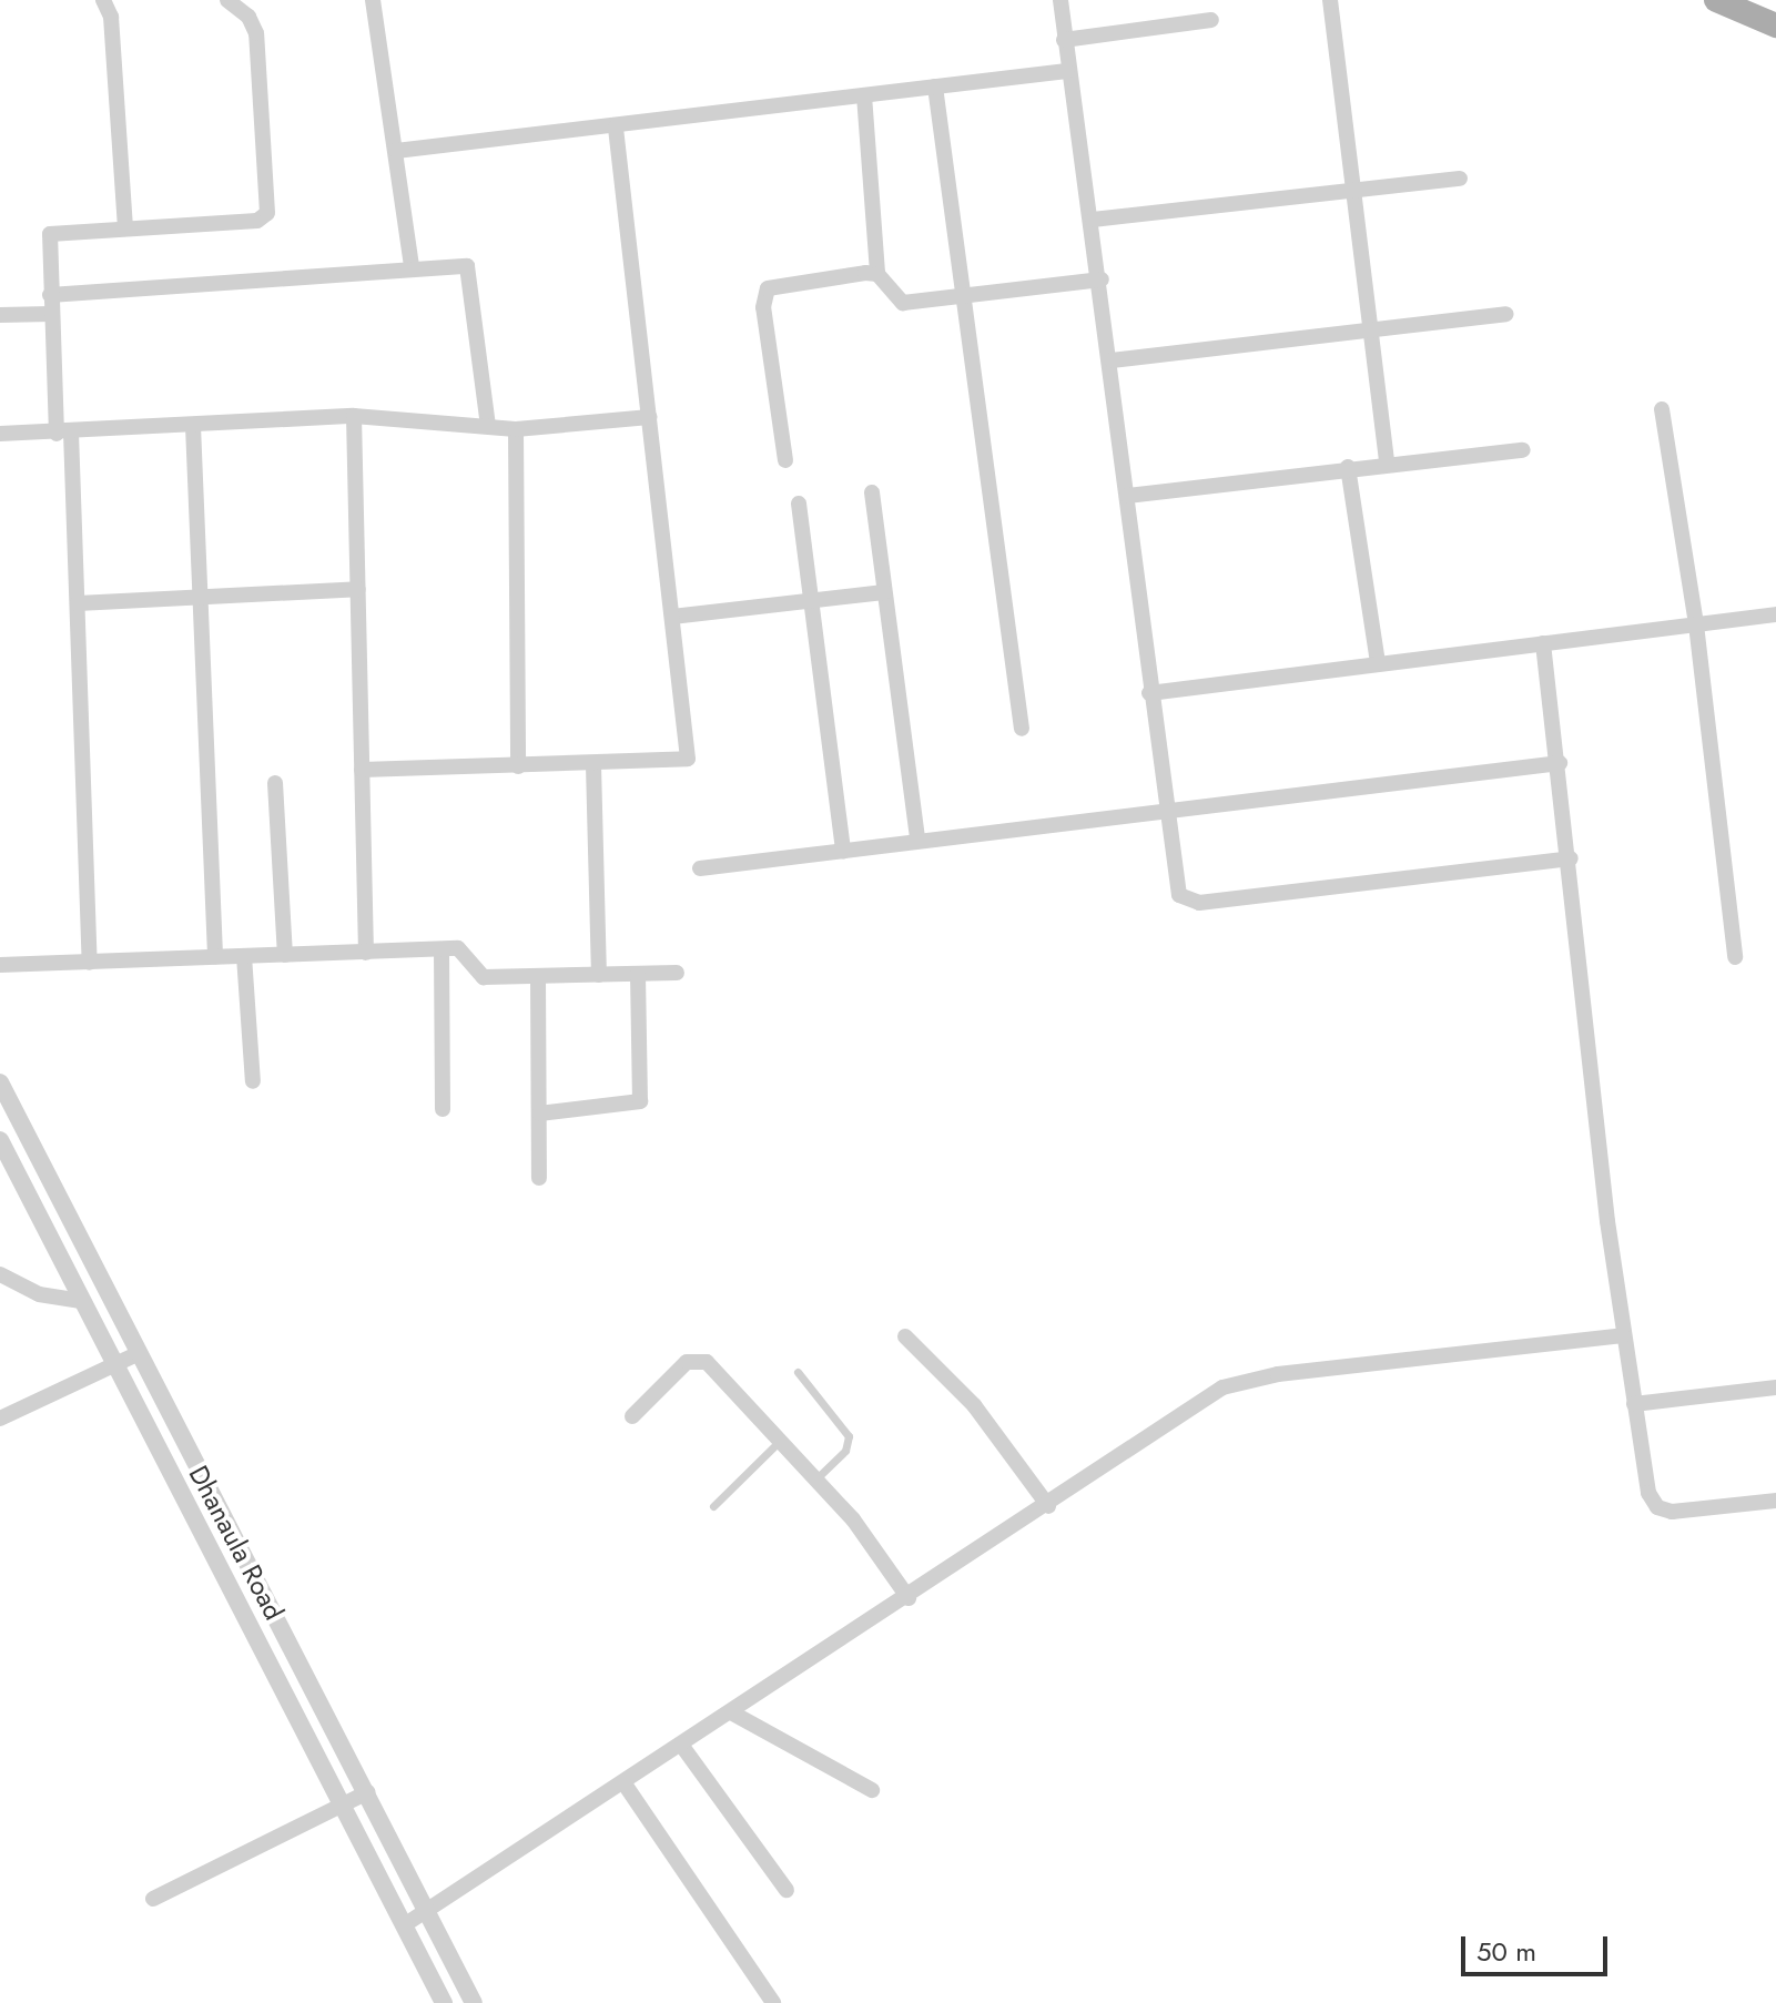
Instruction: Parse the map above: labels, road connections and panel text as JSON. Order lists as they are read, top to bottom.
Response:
{
  "streets": {
    "street": ["Dhanaula Road"]
  },
  "scale_bar": "50 m"
}
